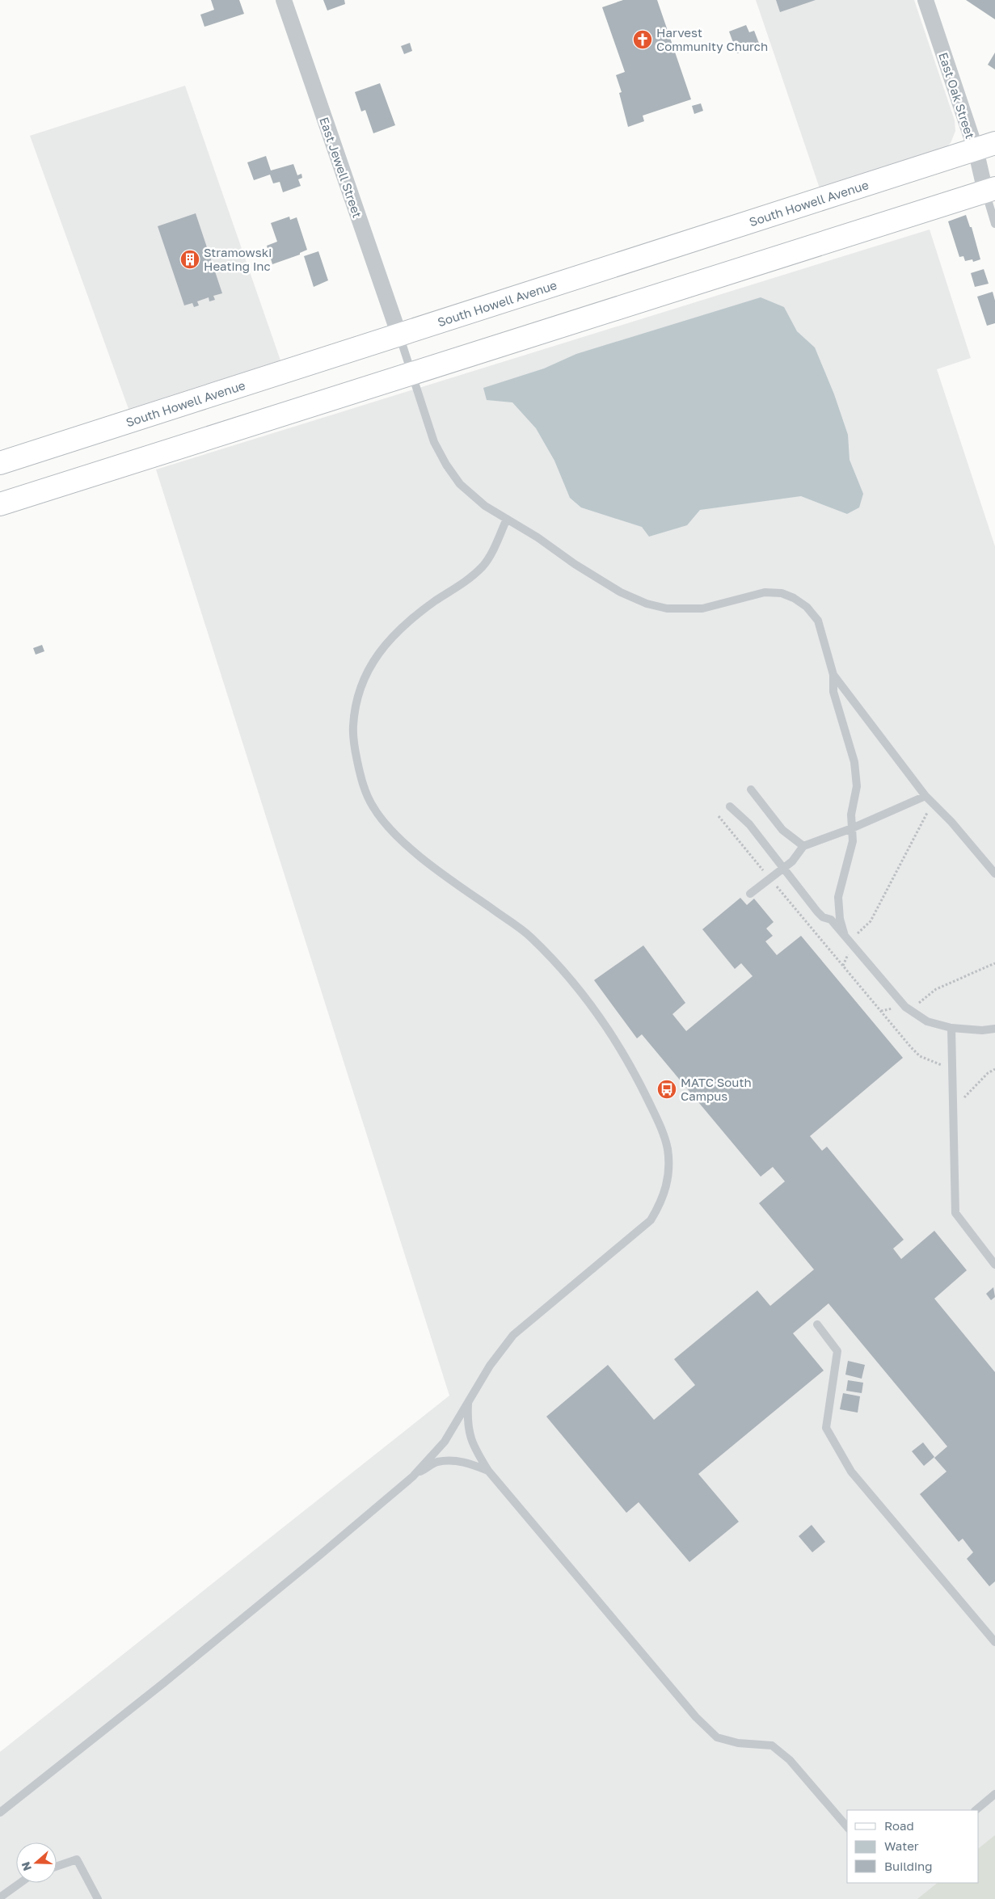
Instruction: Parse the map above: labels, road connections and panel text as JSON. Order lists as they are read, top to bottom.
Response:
{
  "streets": {
    "main road": ["South Howell Avenue"],
    "street": ["East Oak Street", "East Jewell Street"]
  },
  "crossings": [
    ["East Oak Street", "South Howell Avenue"],
    ["East Jewell Street", "South Howell Avenue"]
  ],
  "places": {
    "church": ["Harvest Community Church"],
    "building": ["Stramowski Heating Inc"],
    "bus stop": ["MATC South Campus"]
  },
  "legend": ["Road", "Water", "Building"],
  "north": "left"
}
